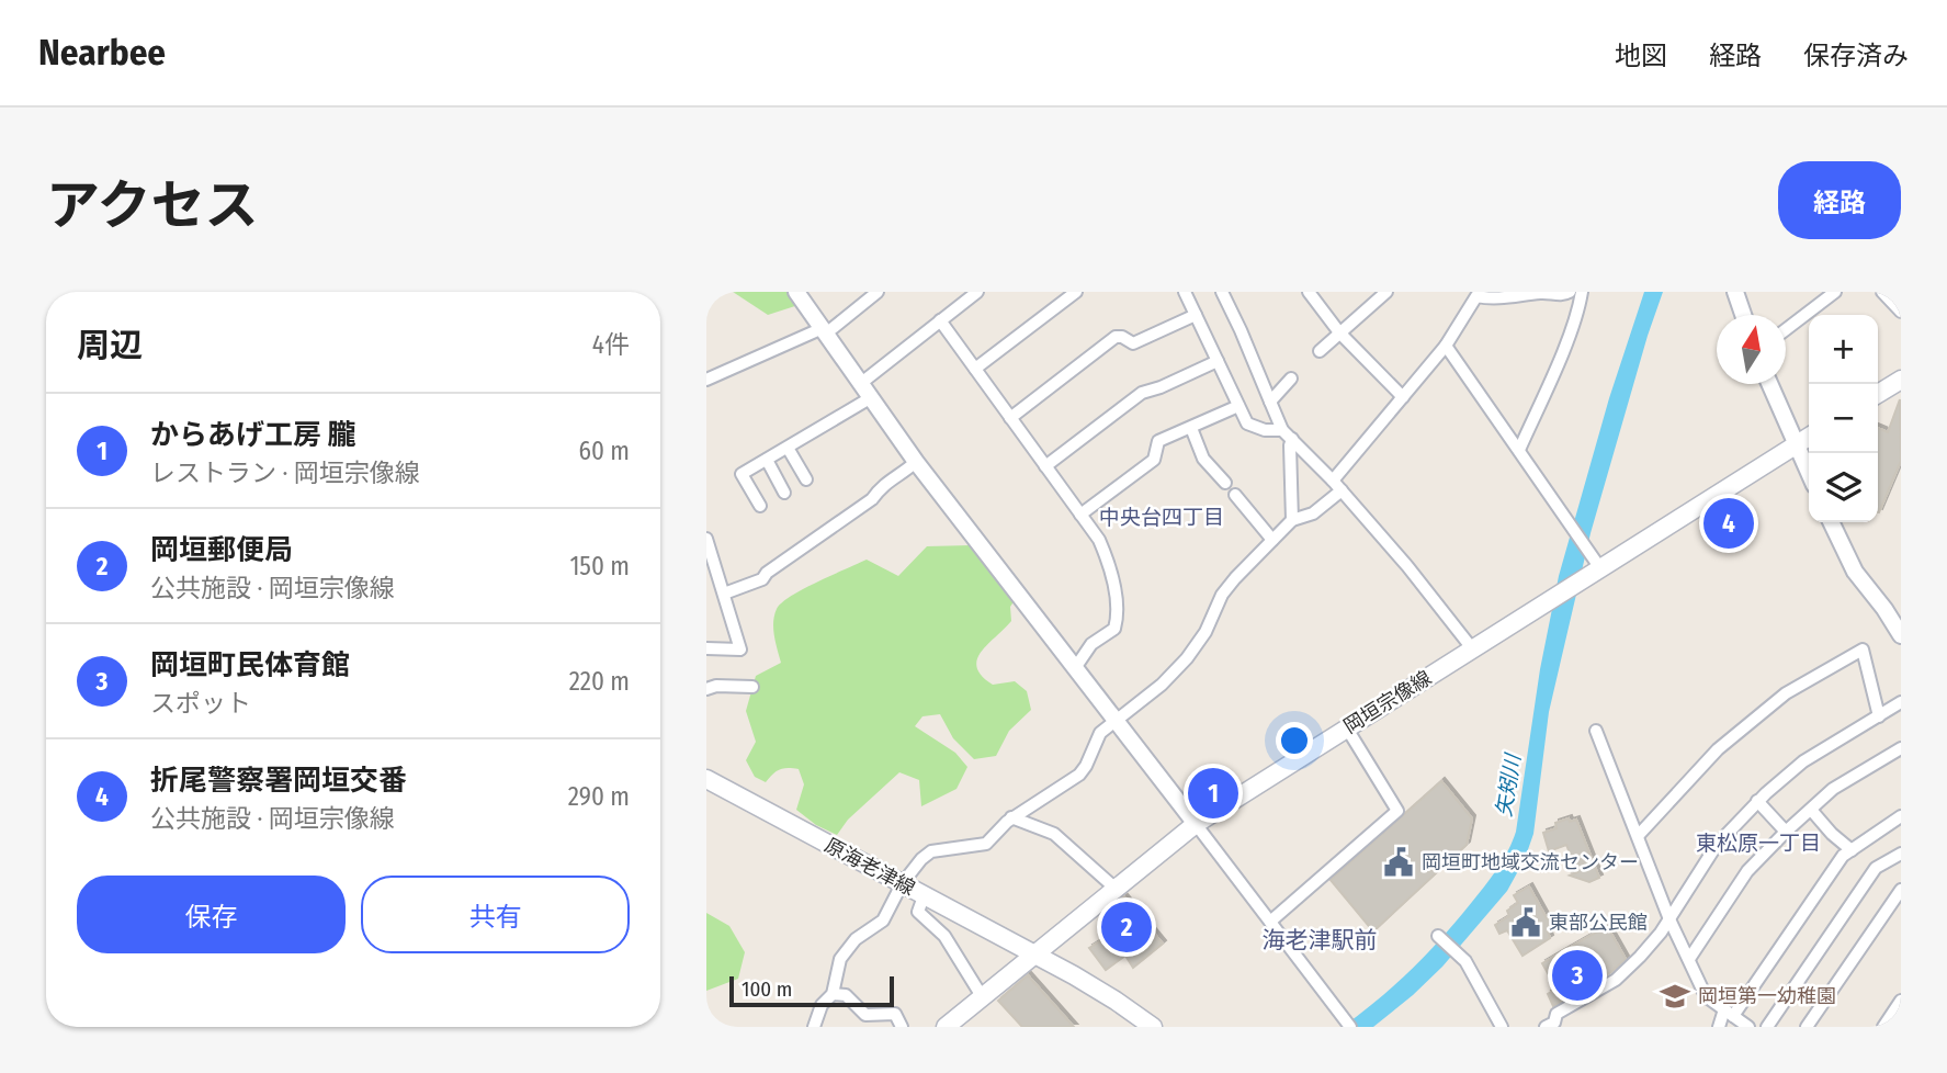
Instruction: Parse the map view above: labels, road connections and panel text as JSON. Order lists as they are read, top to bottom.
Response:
{
  "streets": {
    "main road": ["岡垣宗像線", "原海老津線"]
  },
  "crossings": [
    ["岡垣宗像線", "原海老津線"]
  ],
  "districts": ["中央台四丁目", "東松原一丁目", "海老津駅前"],
  "water": ["矢矧川"],
  "places": {
    "public building": ["岡垣町地域交流センター", "東部公民館"],
    "school or university": ["岡垣第一幼稚園"]
  },
  "scale_bar": "100 m",
  "north": "top",
  "page": {
    "header": "Nearbee",
    "nav": ["地図", "経路", "保存済み"],
    "title": "アクセス",
    "buttons": [
      "経路",
      ["保存", "共有"]
    ],
    "heading": ["周辺", "4件"],
    "map_buttons": ["+", "−"],
    "list": [
      {
        "mark": "1",
        "name": "からあげ工房 朧",
        "note": "レストラン · 岡垣宗像線",
        "value": "60 m"
      },
      {
        "mark": "2",
        "name": "岡垣郵便局",
        "note": "公共施設 · 岡垣宗像線",
        "value": "150 m"
      },
      {
        "mark": "3",
        "name": "岡垣町民体育館",
        "note": "スポット",
        "value": "220 m"
      },
      {
        "mark": "4",
        "name": "折尾警察署岡垣交番",
        "note": "公共施設 · 岡垣宗像線",
        "value": "290 m"
      }
    ],
    "pins": [
      "4",
      "1",
      "2",
      "3"
    ],
    "scale": "100 m"
  }
}
